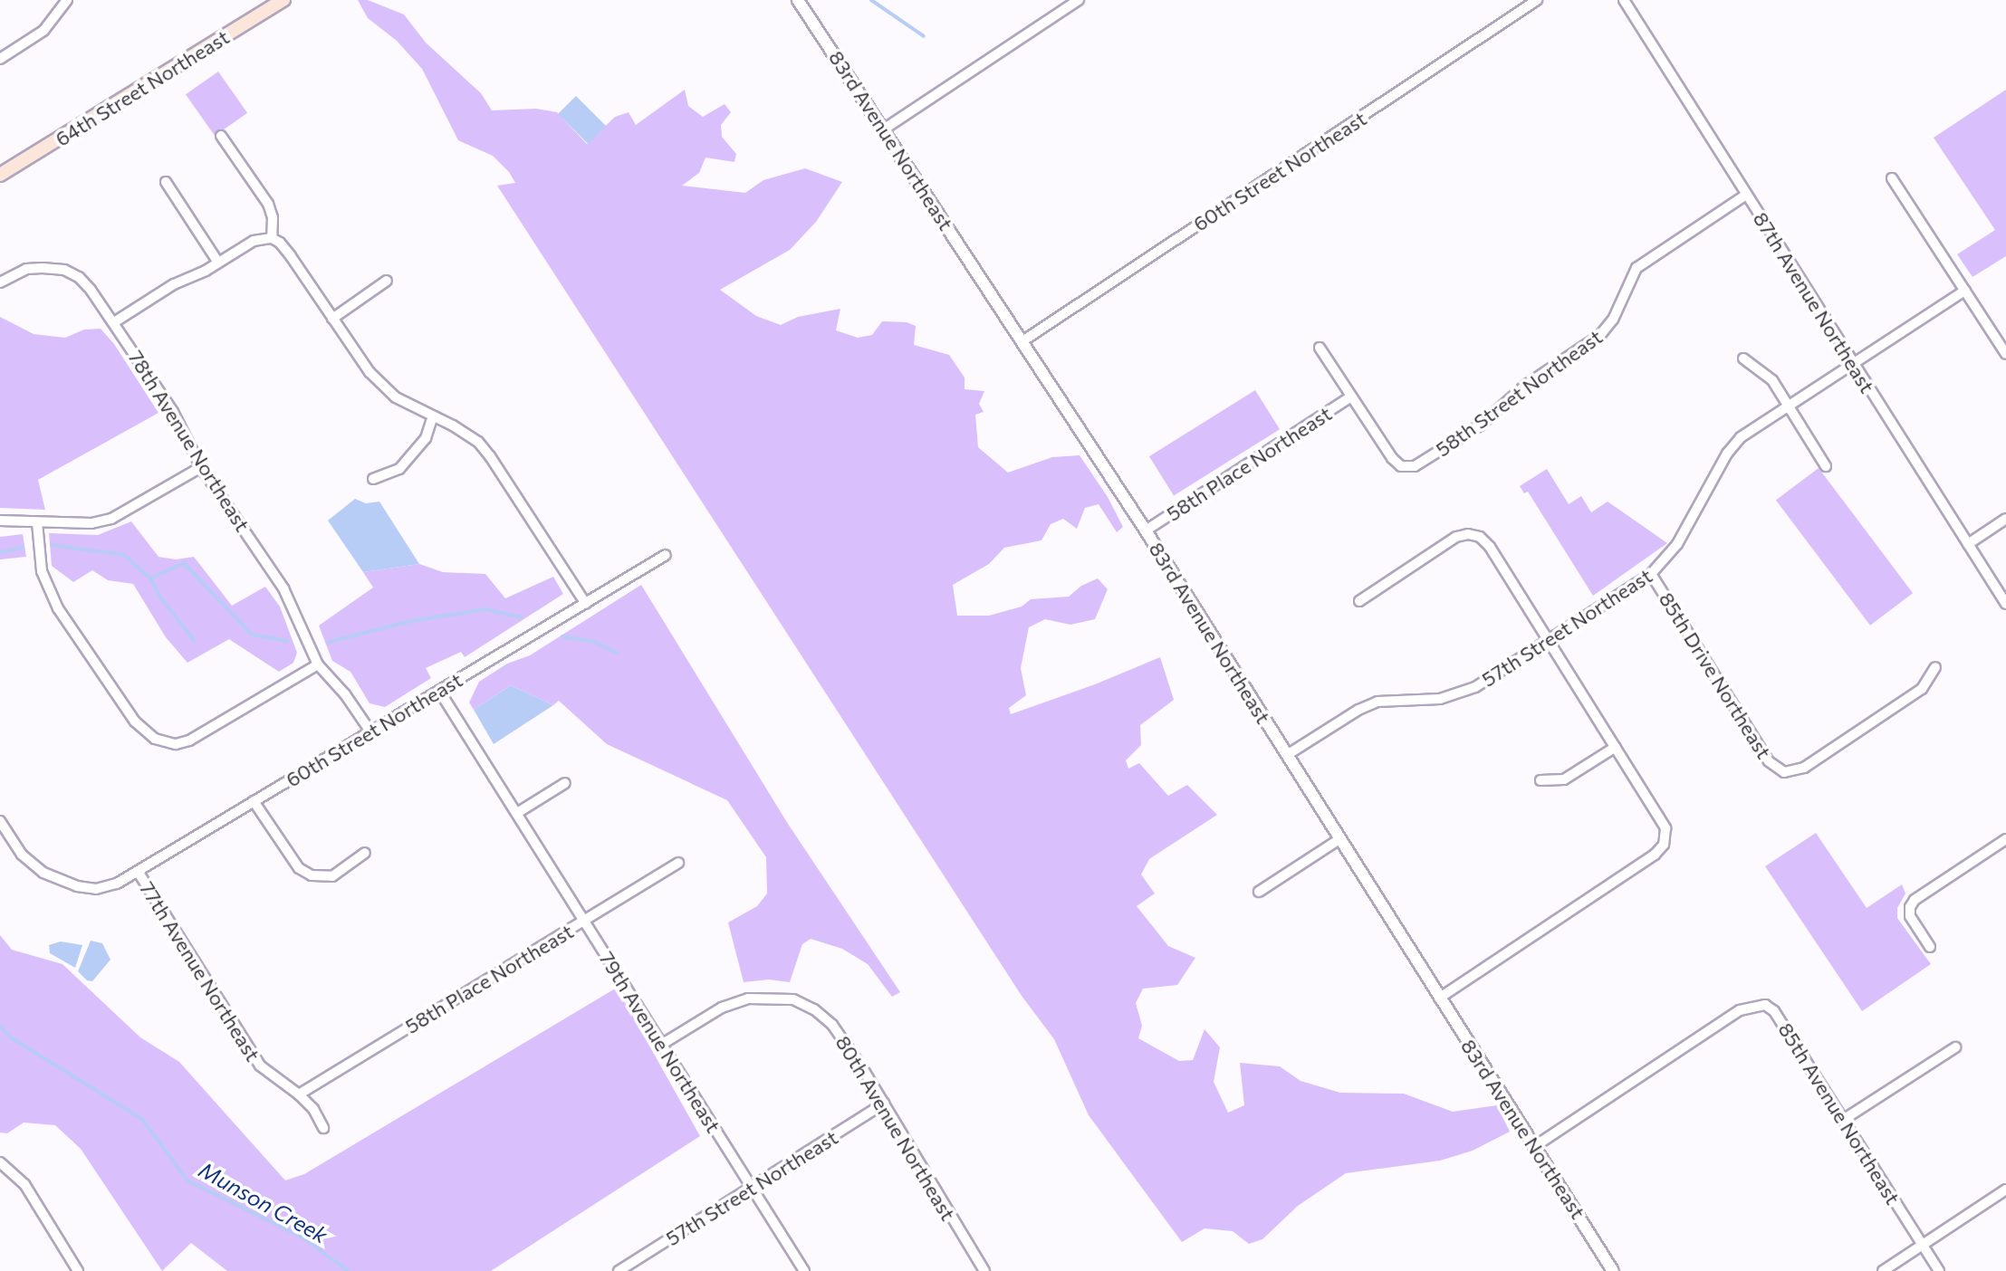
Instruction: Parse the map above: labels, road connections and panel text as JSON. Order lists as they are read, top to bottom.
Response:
{
  "streets": {
    "main road": ["64th Street Northeast"],
    "street": [
      "83rd Avenue Northeast",
      "60th Street Northeast",
      "87th Avenue Northeast",
      "58th Street Northeast",
      "78th Avenue Northeast",
      "58th Place Northeast",
      "57th Street Northeast",
      "85th Drive Northeast",
      "77th Avenue Northeast",
      "79th Avenue Northeast",
      "85th Avenue Northeast",
      "80th Avenue Northeast"
    ]
  },
  "crossings": [
    ["83rd Avenue Northeast", "60th Street Northeast"],
    ["83rd Avenue Northeast", "58th Place Northeast"],
    ["83rd Avenue Northeast", "57th Street Northeast"],
    ["83rd Avenue Northeast", "85th Avenue Northeast"],
    ["60th Street Northeast", "78th Avenue Northeast"],
    ["60th Street Northeast", "77th Avenue Northeast"],
    ["60th Street Northeast", "79th Avenue Northeast"],
    ["87th Avenue Northeast", "58th Street Northeast"],
    ["87th Avenue Northeast", "57th Street Northeast"],
    ["58th Street Northeast", "58th Place Northeast"],
    ["58th Place Northeast", "77th Avenue Northeast"],
    ["58th Place Northeast", "79th Avenue Northeast"],
    ["57th Street Northeast", "85th Drive Northeast"],
    ["57th Street Northeast", "79th Avenue Northeast"],
    ["57th Street Northeast", "80th Avenue Northeast"],
    ["79th Avenue Northeast", "80th Avenue Northeast"]
  ],
  "water": ["Munson Creek"]
}
